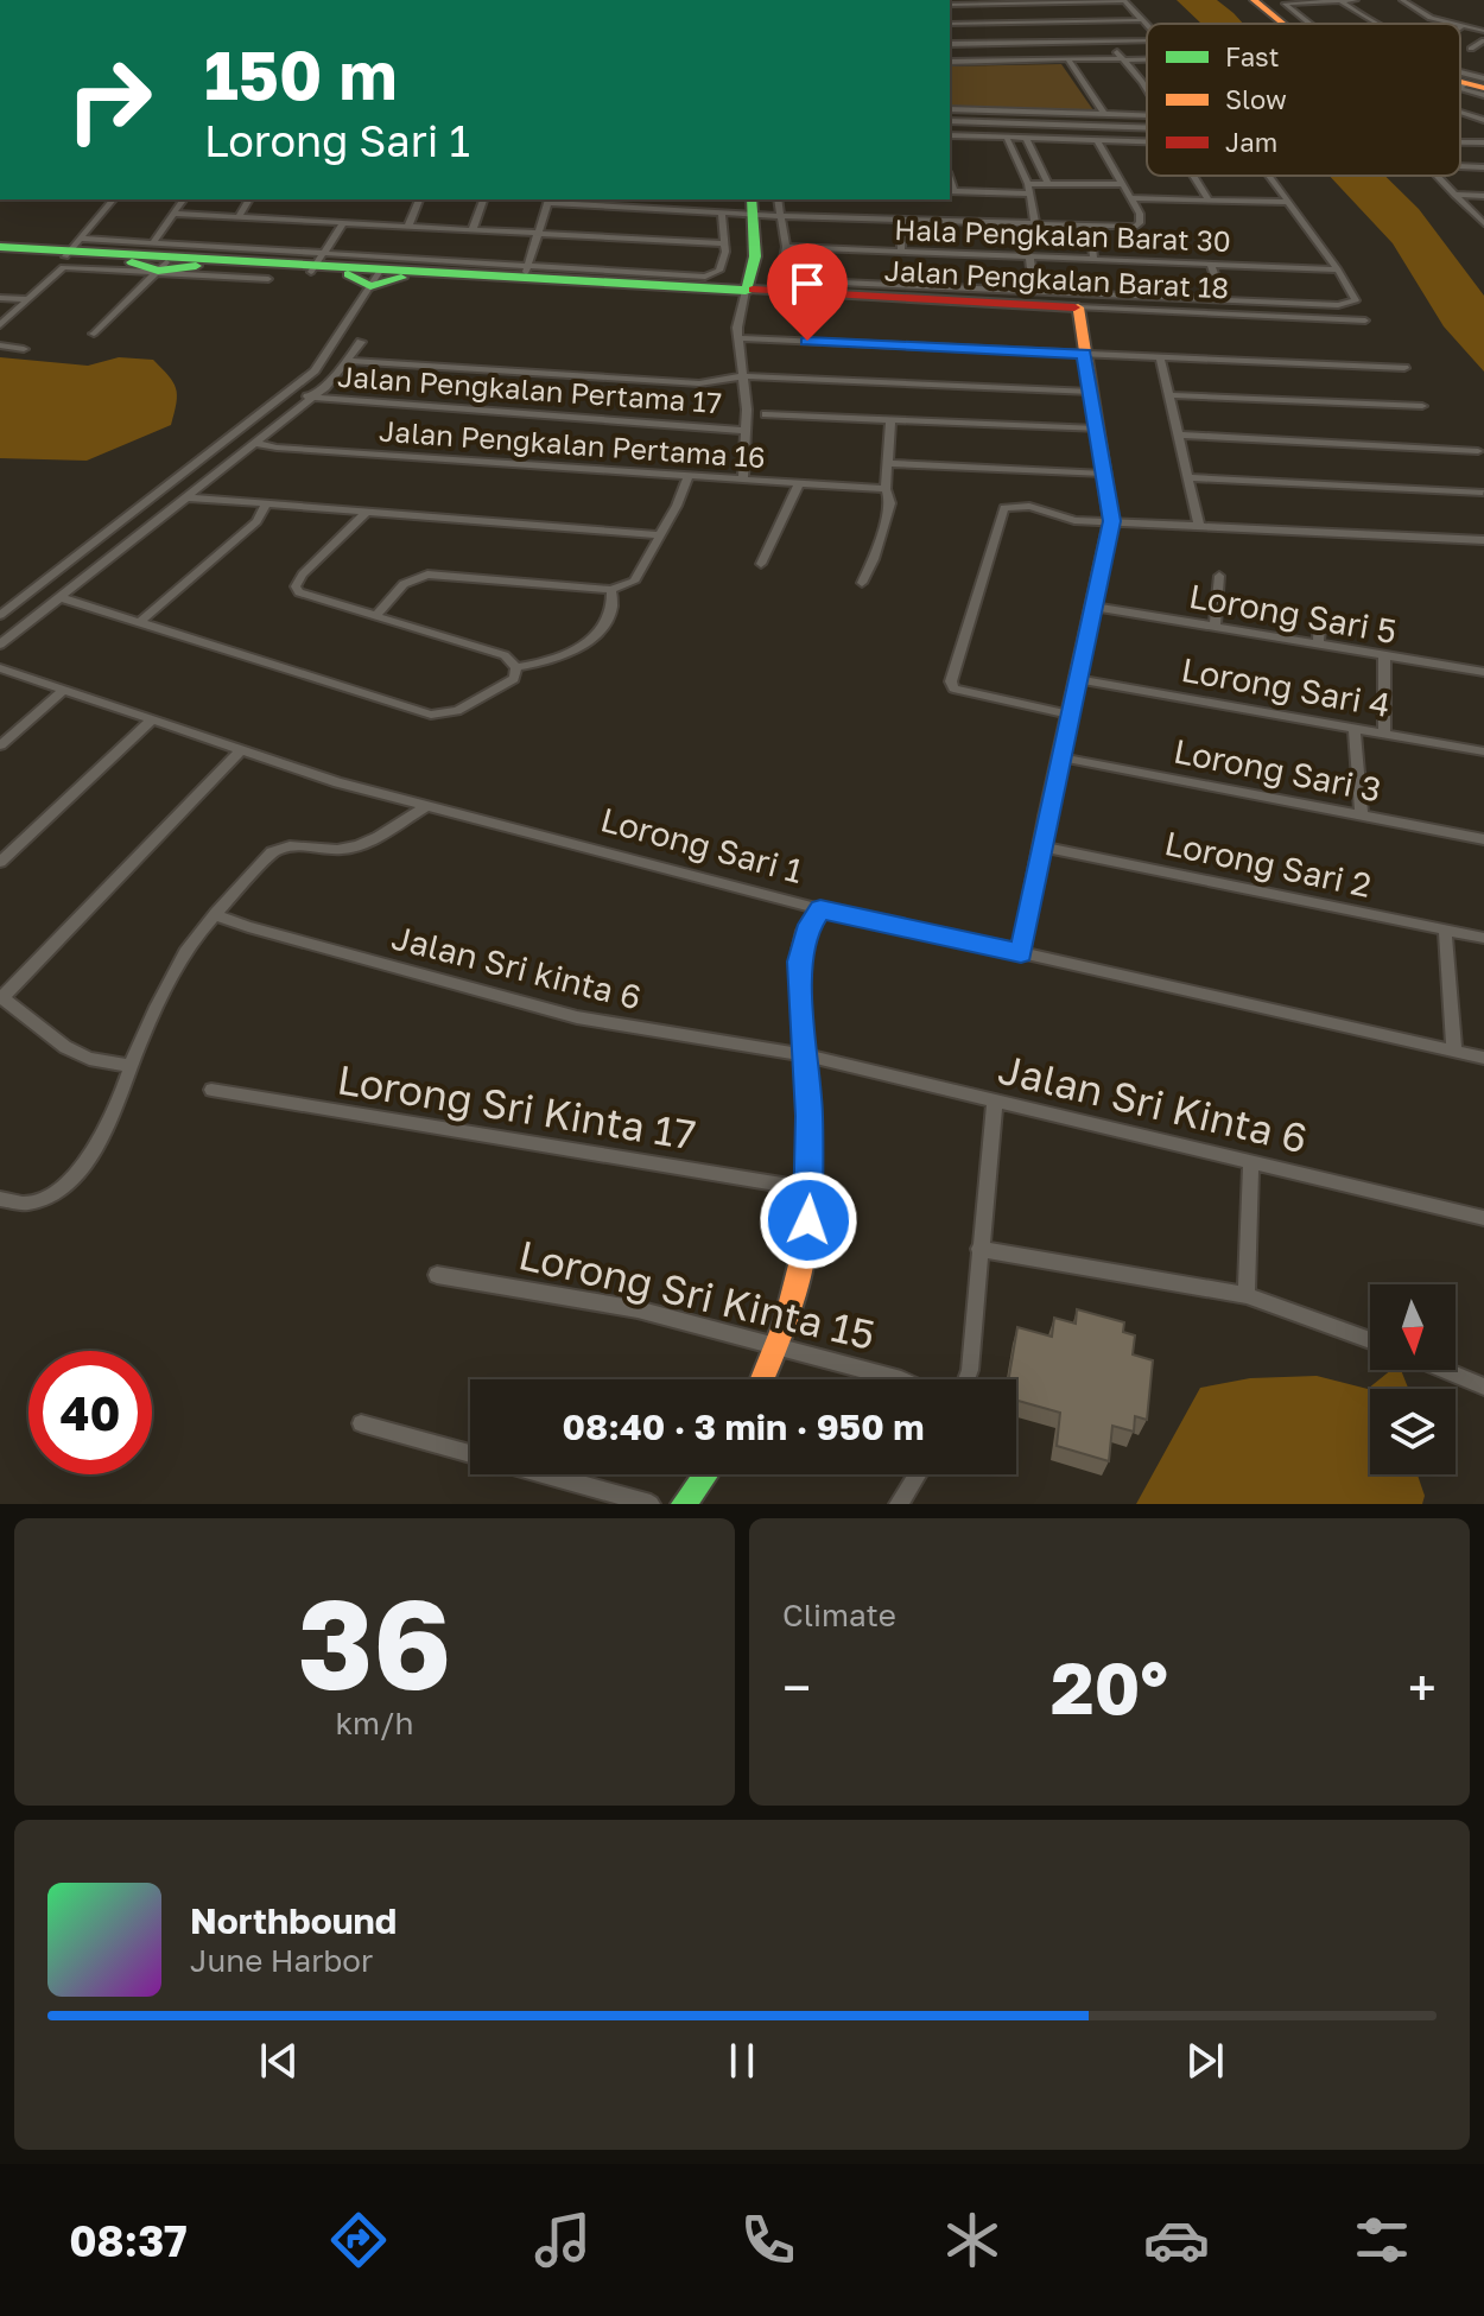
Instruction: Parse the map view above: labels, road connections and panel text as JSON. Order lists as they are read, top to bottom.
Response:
{
  "streets": {
    "street": [
      "Hala Pengkalan Barat 30",
      "Jalan Pengkalan Barat 18",
      "Jalan Pengkalan Pertama 17",
      "Jalan Pengkalan Pertama 16",
      "Lorong Sari 5",
      "Lorong Sari 4",
      "Lorong Sari 3",
      "Lorong Sari 1",
      "Lorong Sari 2",
      "Jalan Sri kinta 6",
      "Jalan Sri Kinta 6",
      "Lorong Sri Kinta 17",
      "Lorong Sri Kinta 15"
    ]
  },
  "crossings": [
    ["Jalan Sri kinta 6", "Jalan Sri Kinta 6"]
  ],
  "legend": ["Fast", "Slow", "Jam"],
  "north": "bottom",
  "page": {
    "turn": ["150 m", "Lorong Sari 1"],
    "limit": "40",
    "trip": "08:40 · 3 min · 950 m",
    "tile": [
      ["36", "km/h"],
      "Climate"
    ],
    "heat": ["−", "20°", "+"],
    "song": ["Northbound", "June Harbor"],
    "tabs": "08:37"
  }
}
